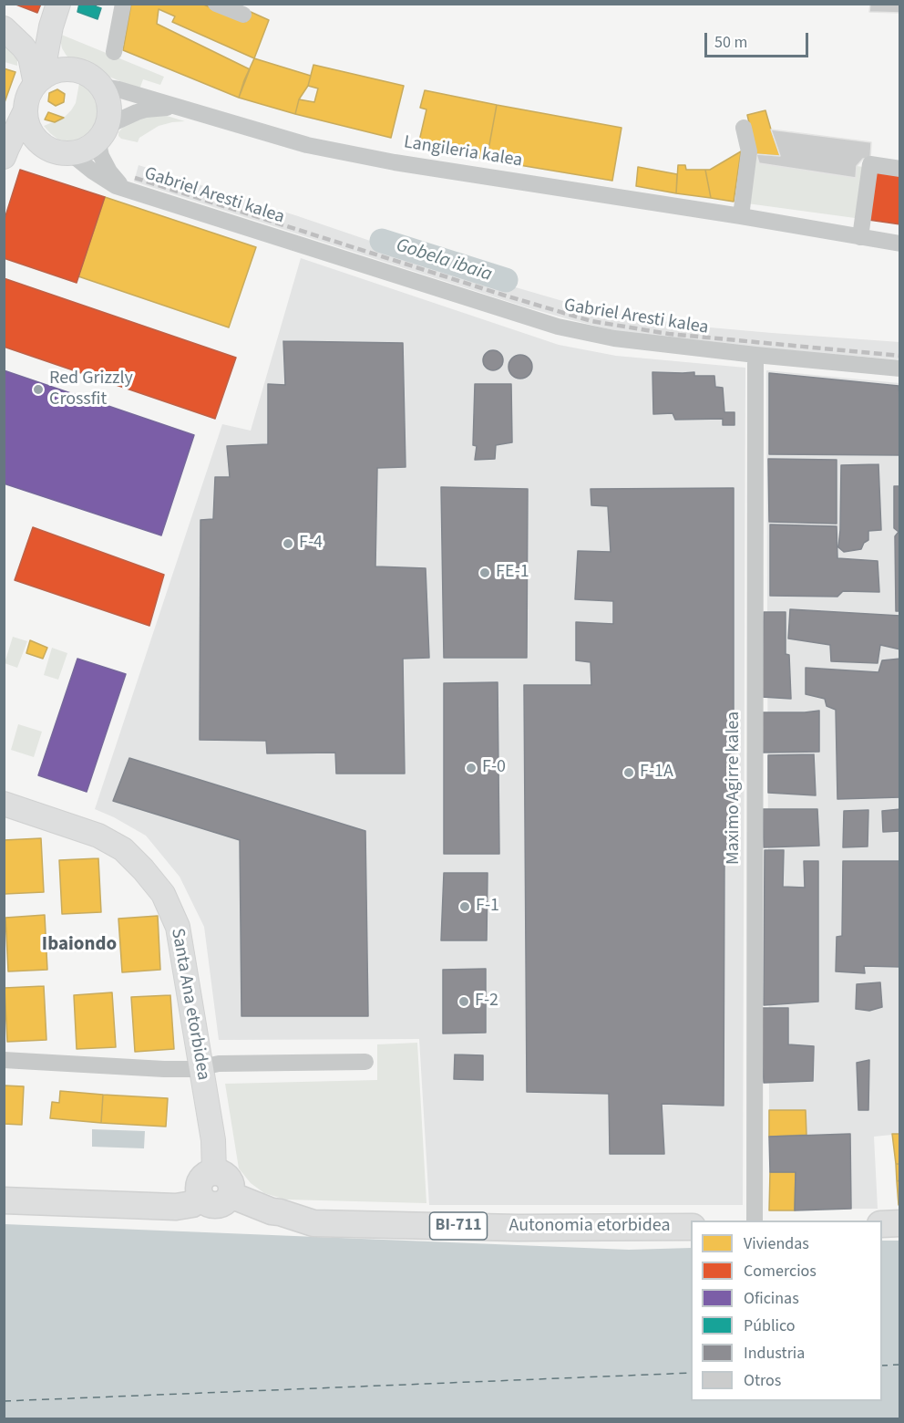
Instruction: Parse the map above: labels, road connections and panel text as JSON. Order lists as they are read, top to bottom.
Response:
{
  "streets": {
    "main road": ["BI-711", "Autonomia etorbidea"],
    "street": [
      "Langileria kalea",
      "Gabriel Aresti kalea",
      "Maximo Agirre kalea",
      "Santa Ana etorbidea"
    ]
  },
  "crossings": [
    ["Langileria kalea", "Gabriel Aresti kalea"],
    ["Gabriel Aresti kalea", "Maximo Agirre kalea"],
    ["Santa Ana etorbidea", "Autonomia etorbidea"]
  ],
  "districts": ["Ibaiondo"],
  "water": ["Gobela ibaia"],
  "places": [
    "Red Grizzly Crossfit",
    "F-4",
    "FE-1",
    "F-0",
    "F-1A",
    "F-1",
    "F-2"
  ],
  "legend": [
    "Viviendas",
    "Comercios",
    "Oficinas",
    "Público",
    "Industria",
    "Otros"
  ],
  "scale_bar": "50 m"
}
